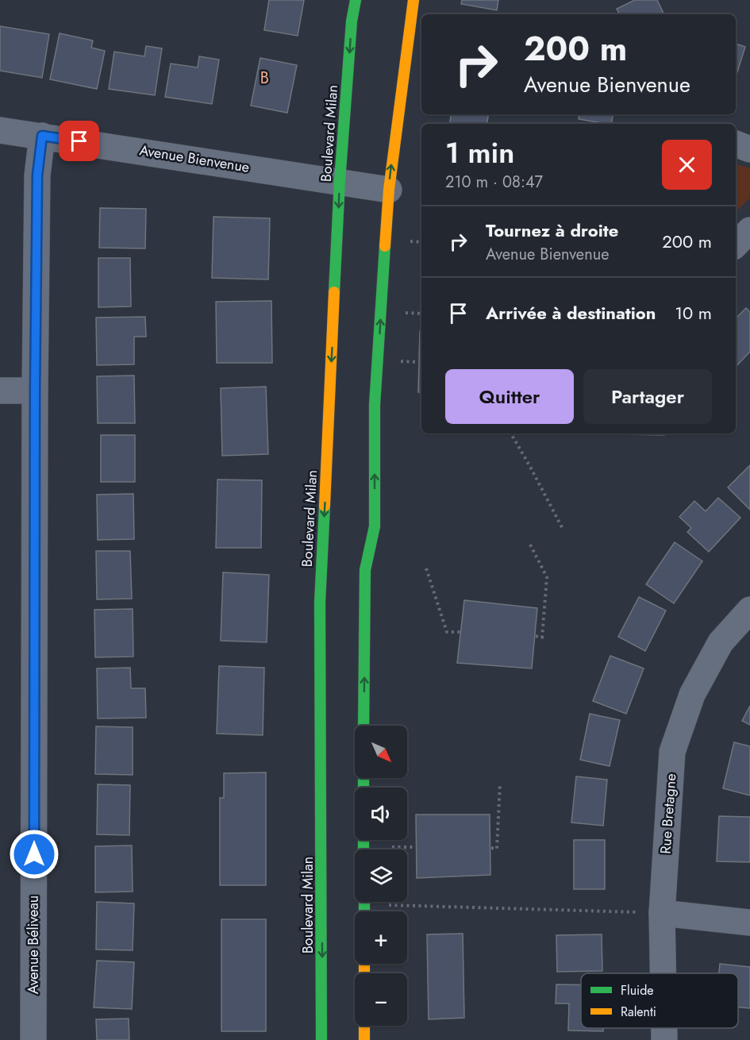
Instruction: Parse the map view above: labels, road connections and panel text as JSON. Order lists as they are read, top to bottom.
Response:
{
  "streets": {
    "main road": ["Boulevard Milan"],
    "street": ["Avenue Bienvenue", "Rue Bretagne", "Avenue Béliveau"]
  },
  "crossings": [
    ["Boulevard Milan", "Avenue Bienvenue"],
    ["Avenue Bienvenue", "Avenue Béliveau"]
  ],
  "districts": ["B"],
  "legend": ["Fluide", "Ralenti"],
  "north": "bottom right",
  "page": {
    "turn": ["200 m", "Avenue Bienvenue"],
    "heading": ["1 min", "210 m · 08:47"],
    "list": [
      {
        "name": "Tournez à droite",
        "note": "Avenue Bienvenue",
        "value": "200 m"
      },
      {
        "name": "Arrivée à destination",
        "value": "10 m"
      }
    ],
    "buttons": ["Quitter", "Partager"],
    "map_buttons": ["+", "−"]
  }
}
